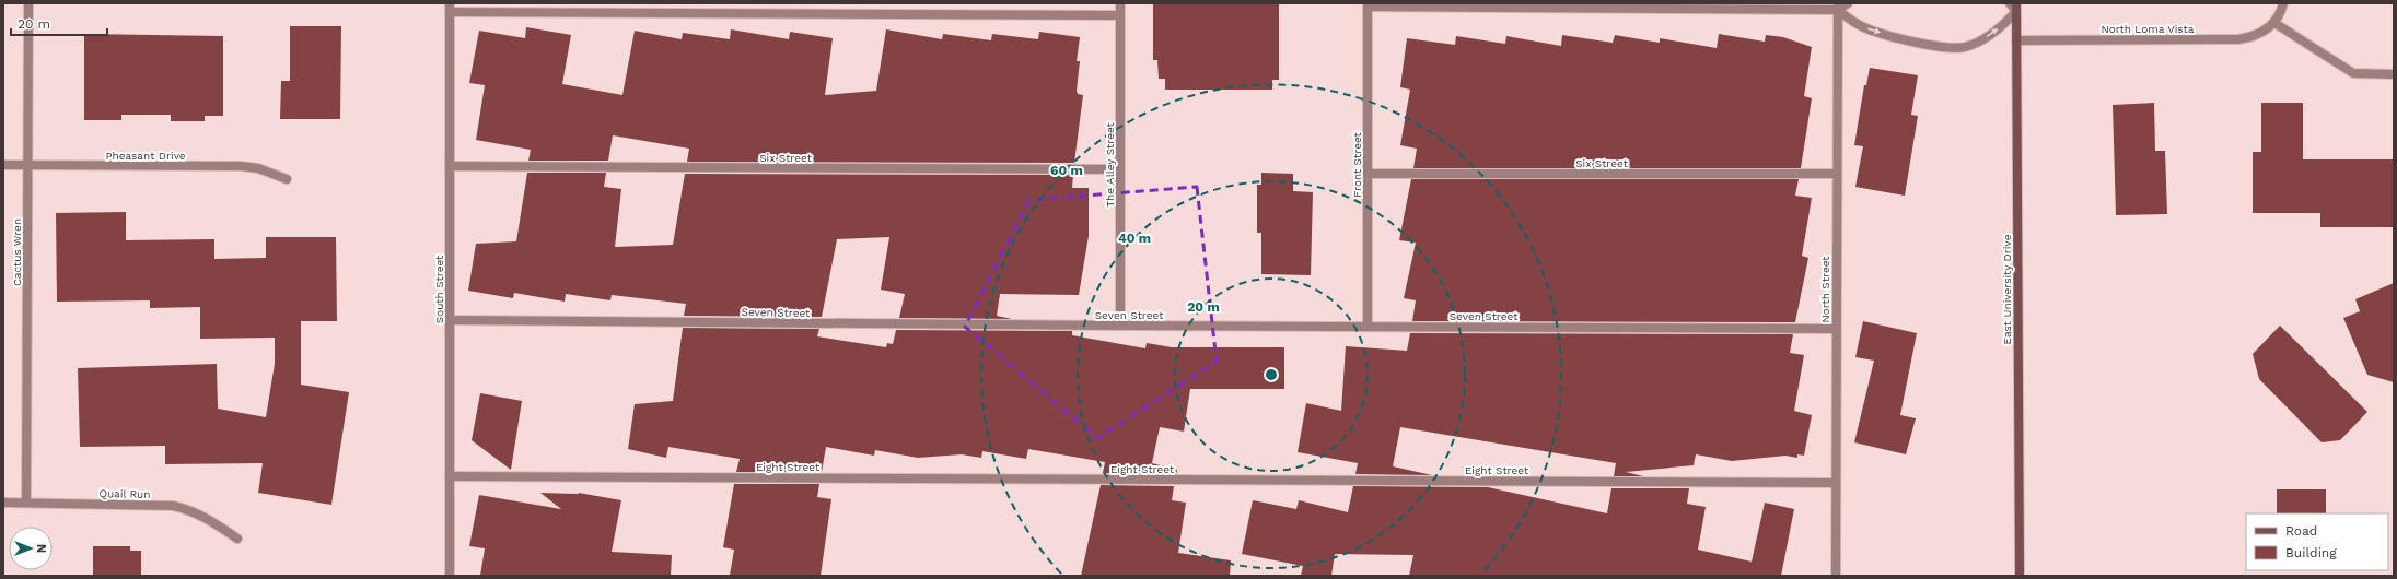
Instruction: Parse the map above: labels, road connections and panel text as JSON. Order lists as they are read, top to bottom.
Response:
{
  "streets": {
    "main road": ["East University Drive"],
    "street": [
      "North Loma Vista",
      "Pheasant Drive",
      "Six Street",
      "The Alley Street",
      "Front Street",
      "Cactus Wren",
      "South Street",
      "North Street",
      "Seven Street",
      "Eight Street",
      "Quail Run"
    ]
  },
  "crossings": [
    ["North Loma Vista", "East University Drive"],
    ["Pheasant Drive", "Cactus Wren"],
    ["Six Street", "The Alley Street"],
    ["Six Street", "Front Street"],
    ["Six Street", "South Street"],
    ["Six Street", "North Street"],
    ["The Alley Street", "Seven Street"],
    ["Front Street", "Seven Street"],
    ["Cactus Wren", "Quail Run"],
    ["South Street", "Seven Street"],
    ["South Street", "Eight Street"],
    ["North Street", "Seven Street"],
    ["North Street", "Eight Street"]
  ],
  "legend": ["Road", "Building"],
  "scale_bar": "20 m",
  "north": "right",
  "rings": ["60 m", "40 m", "20 m"]
}
